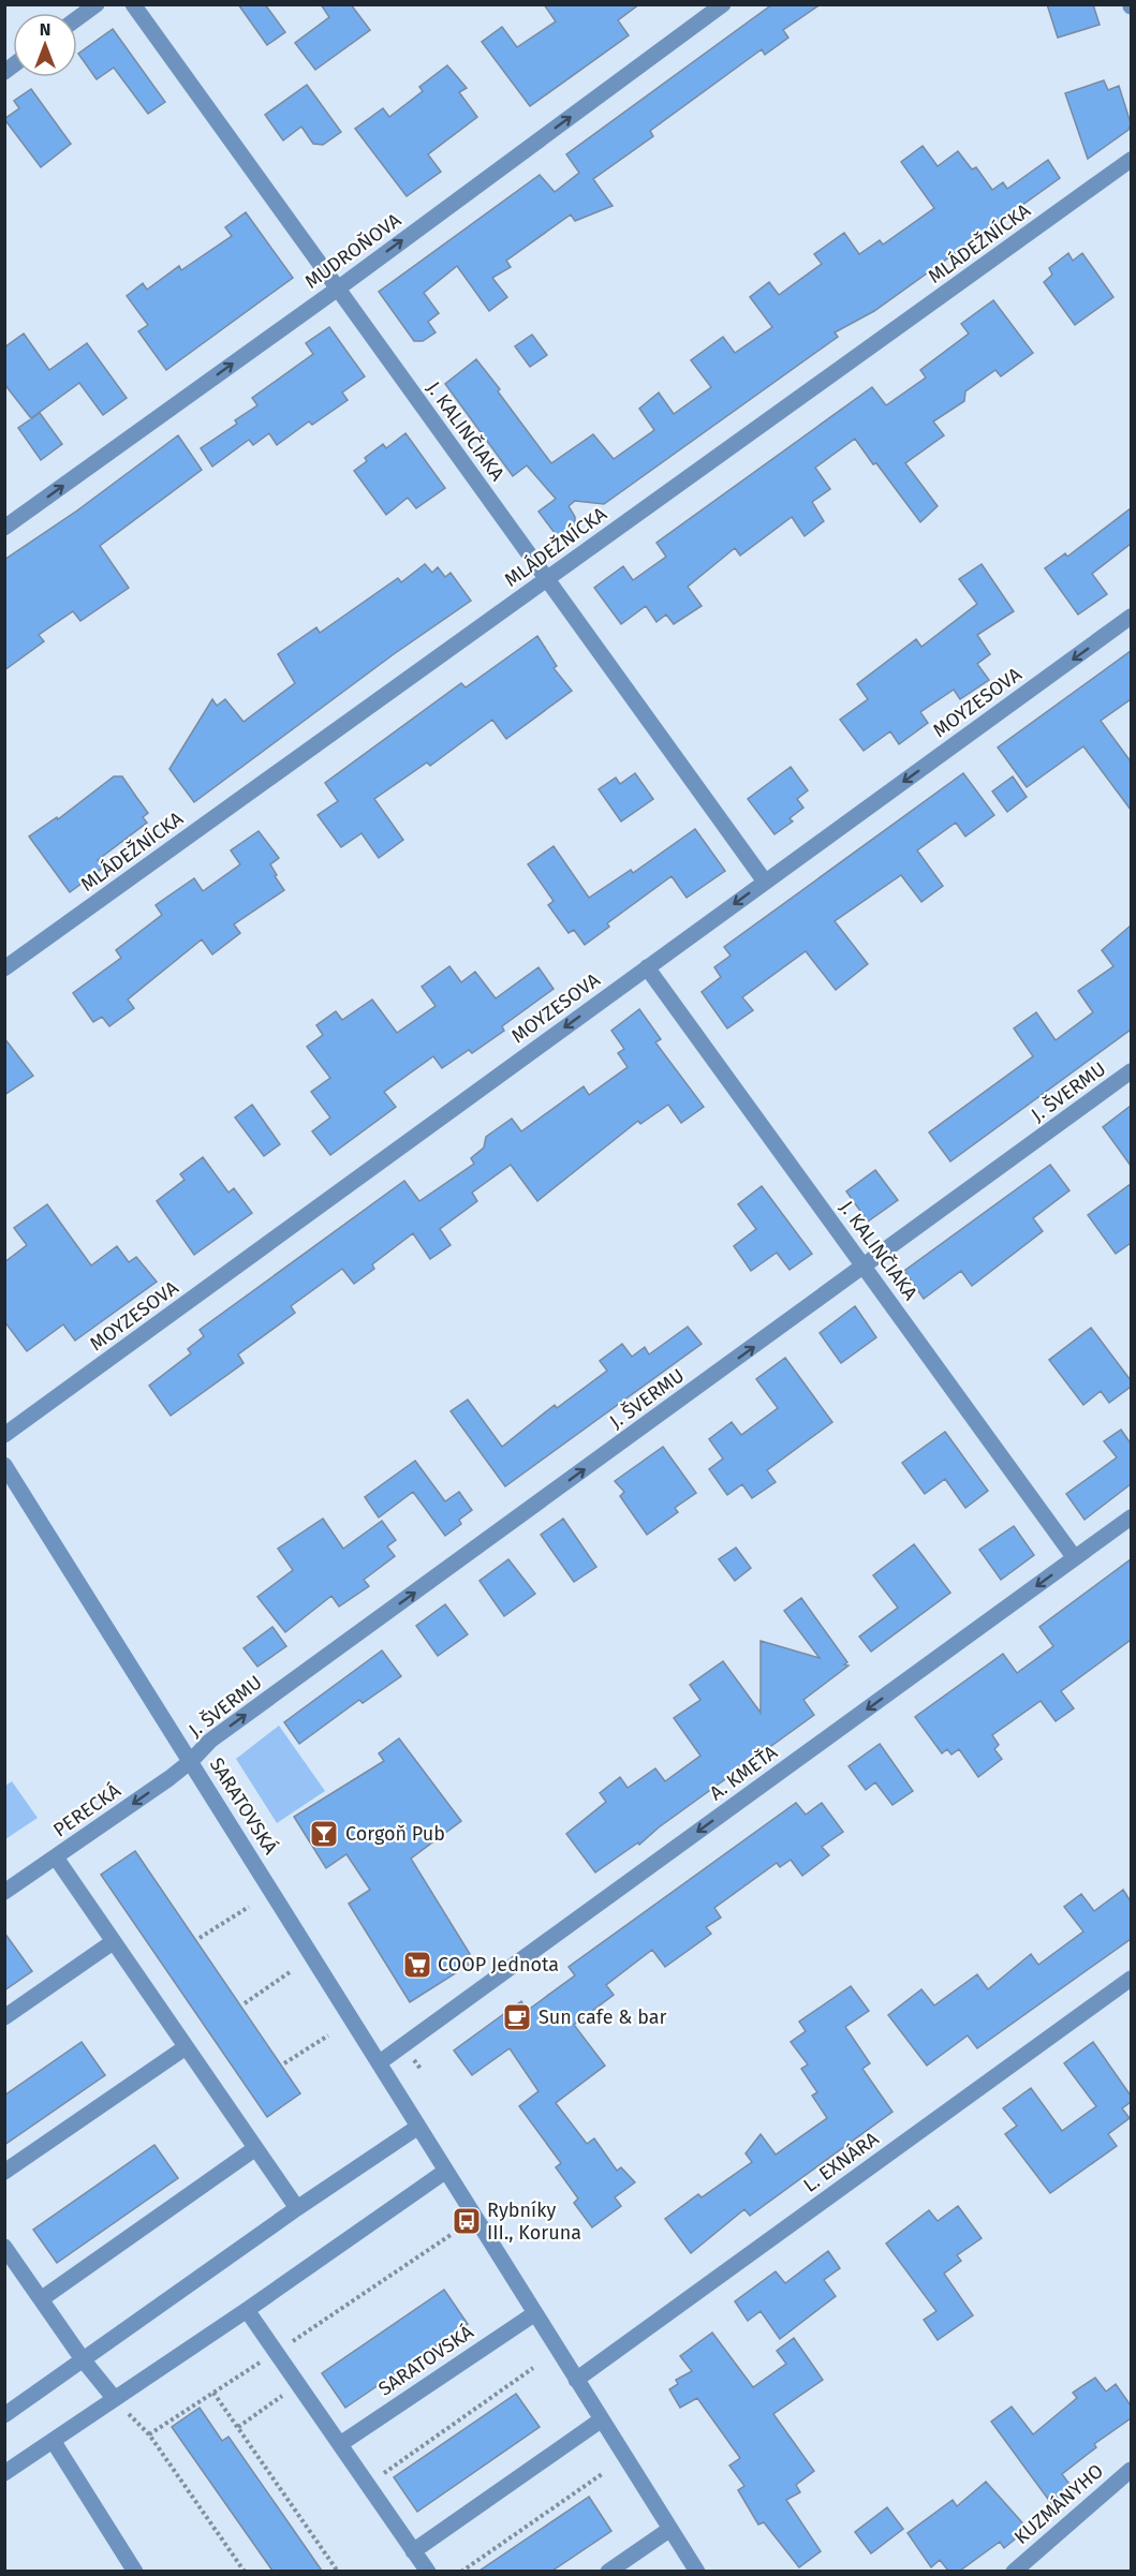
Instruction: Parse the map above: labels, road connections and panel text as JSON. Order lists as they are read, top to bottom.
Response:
{
  "streets": {
    "street": [
      "MLÁDEŽNÍCKA",
      "MUDROŇOVA",
      "J. KALINČIAKA",
      "MOYZESOVA",
      "J. ŠVERMU",
      "A. KMEŤA",
      "SARATOVSKÁ",
      "PERECKÁ",
      "L. EXNÁRA",
      "KUZMÁNYHO"
    ]
  },
  "crossings": [
    ["MLÁDEŽNÍCKA", "J. KALINČIAKA"],
    ["MUDROŇOVA", "J. KALINČIAKA"],
    ["J. KALINČIAKA", "MOYZESOVA"],
    ["J. KALINČIAKA", "J. ŠVERMU"],
    ["J. KALINČIAKA", "A. KMEŤA"],
    ["J. ŠVERMU", "SARATOVSKÁ"],
    ["J. ŠVERMU", "PERECKÁ"],
    ["A. KMEŤA", "SARATOVSKÁ"],
    ["SARATOVSKÁ", "PERECKÁ"],
    ["SARATOVSKÁ", "L. EXNÁRA"]
  ],
  "one_way": [
    "MUDROŇOVA",
    "MOYZESOVA",
    "J. ŠVERMU",
    "A. KMEŤA",
    "PERECKÁ"
  ],
  "places": {
    "bar": ["Corgoň Pub"],
    "supermarket": ["COOP Jednota"],
    "cafe": ["Sun cafe & bar"],
    "bus stop": ["Rybníky III., Koruna"]
  },
  "north": "top"
}
